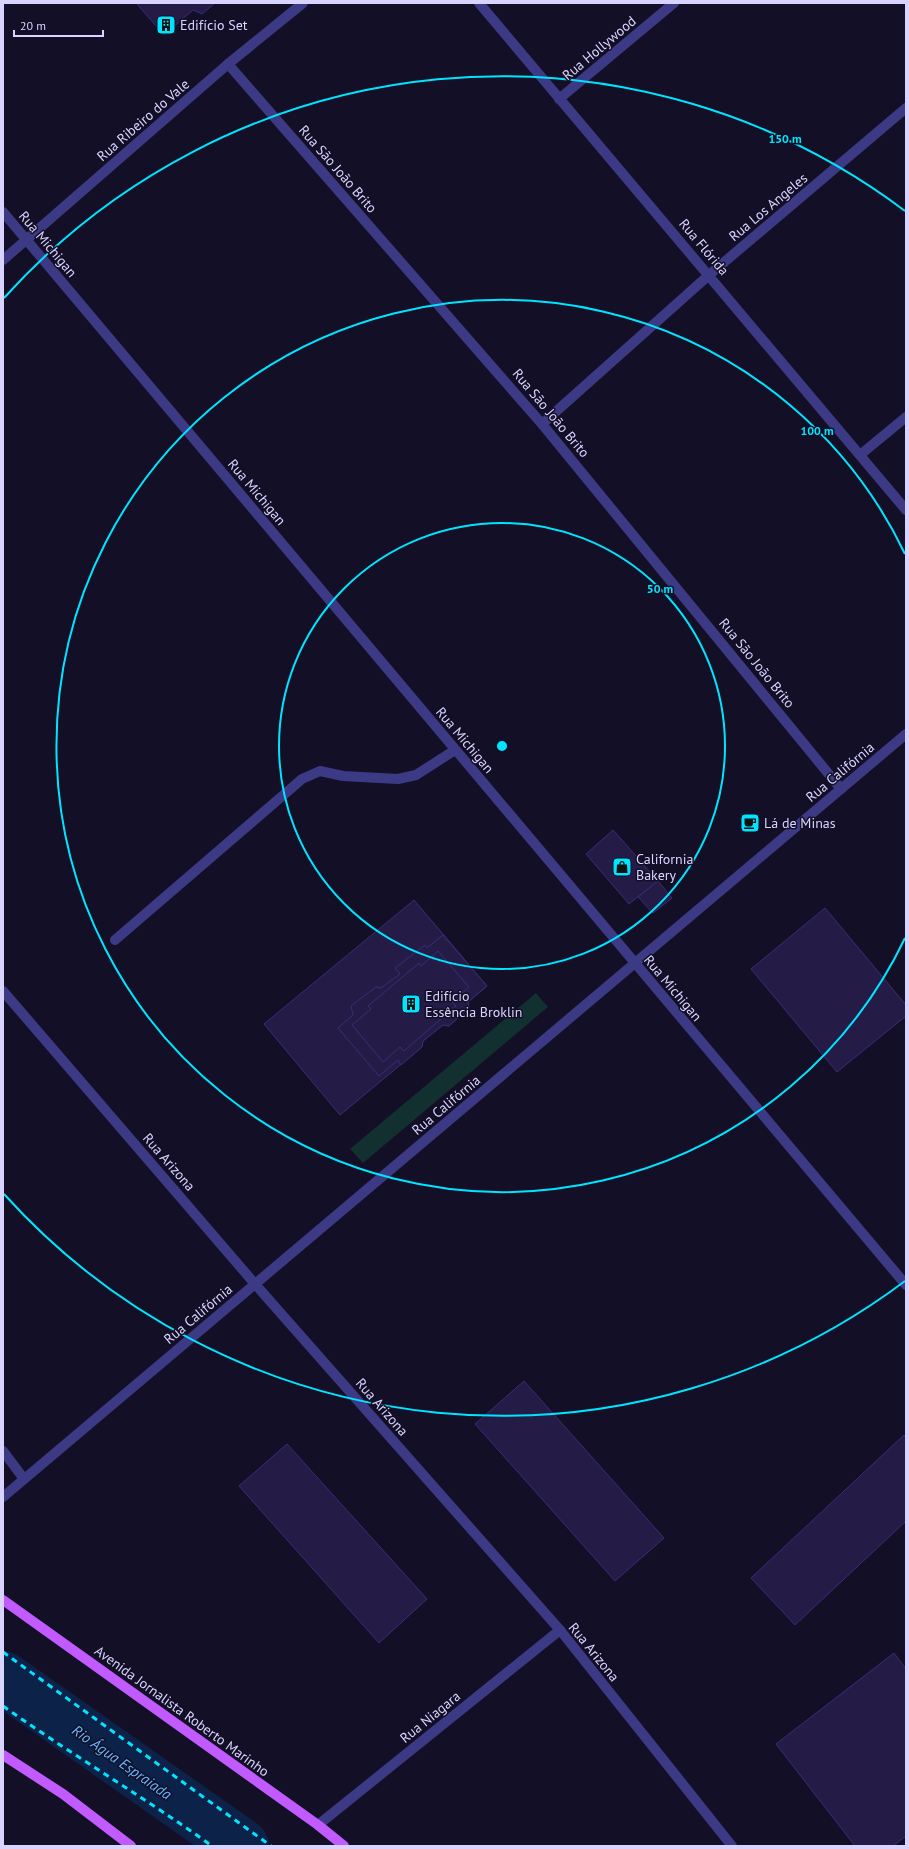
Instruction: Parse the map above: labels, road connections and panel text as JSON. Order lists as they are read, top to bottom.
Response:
{
  "streets": {
    "main road": ["Avenida Jornalista Roberto Marinho"],
    "street": [
      "Rua Hollywood",
      "Rua Ribeiro do Vale",
      "Rua São João Brito",
      "Rua Los Angeles",
      "Rua Michigan",
      "Rua Flórida",
      "Rua Califórnia",
      "Rua Arizona",
      "Rua Niagara"
    ]
  },
  "crossings": [
    ["Rua Hollywood", "Rua Flórida"],
    ["Rua Ribeiro do Vale", "Rua São João Brito"],
    ["Rua Ribeiro do Vale", "Rua Michigan"],
    ["Rua São João Brito", "Rua Los Angeles"],
    ["Rua São João Brito", "Rua Califórnia"],
    ["Rua Los Angeles", "Rua Flórida"],
    ["Rua Michigan", "Rua Califórnia"],
    ["Rua Califórnia", "Rua Arizona"],
    ["Rua Arizona", "Rua Niagara"],
    ["Avenida Jornalista Roberto Marinho", "Rua Niagara"]
  ],
  "water": ["Rio Água Espraiada"],
  "places": {
    "building": ["Edifício Set", "Edifício Essência Broklin"],
    "cafe": ["Lá de Minas"],
    "shop": ["California Bakery"]
  },
  "scale_bar": "20 m",
  "rings": ["150 m", "100 m", "50 m"]
}
